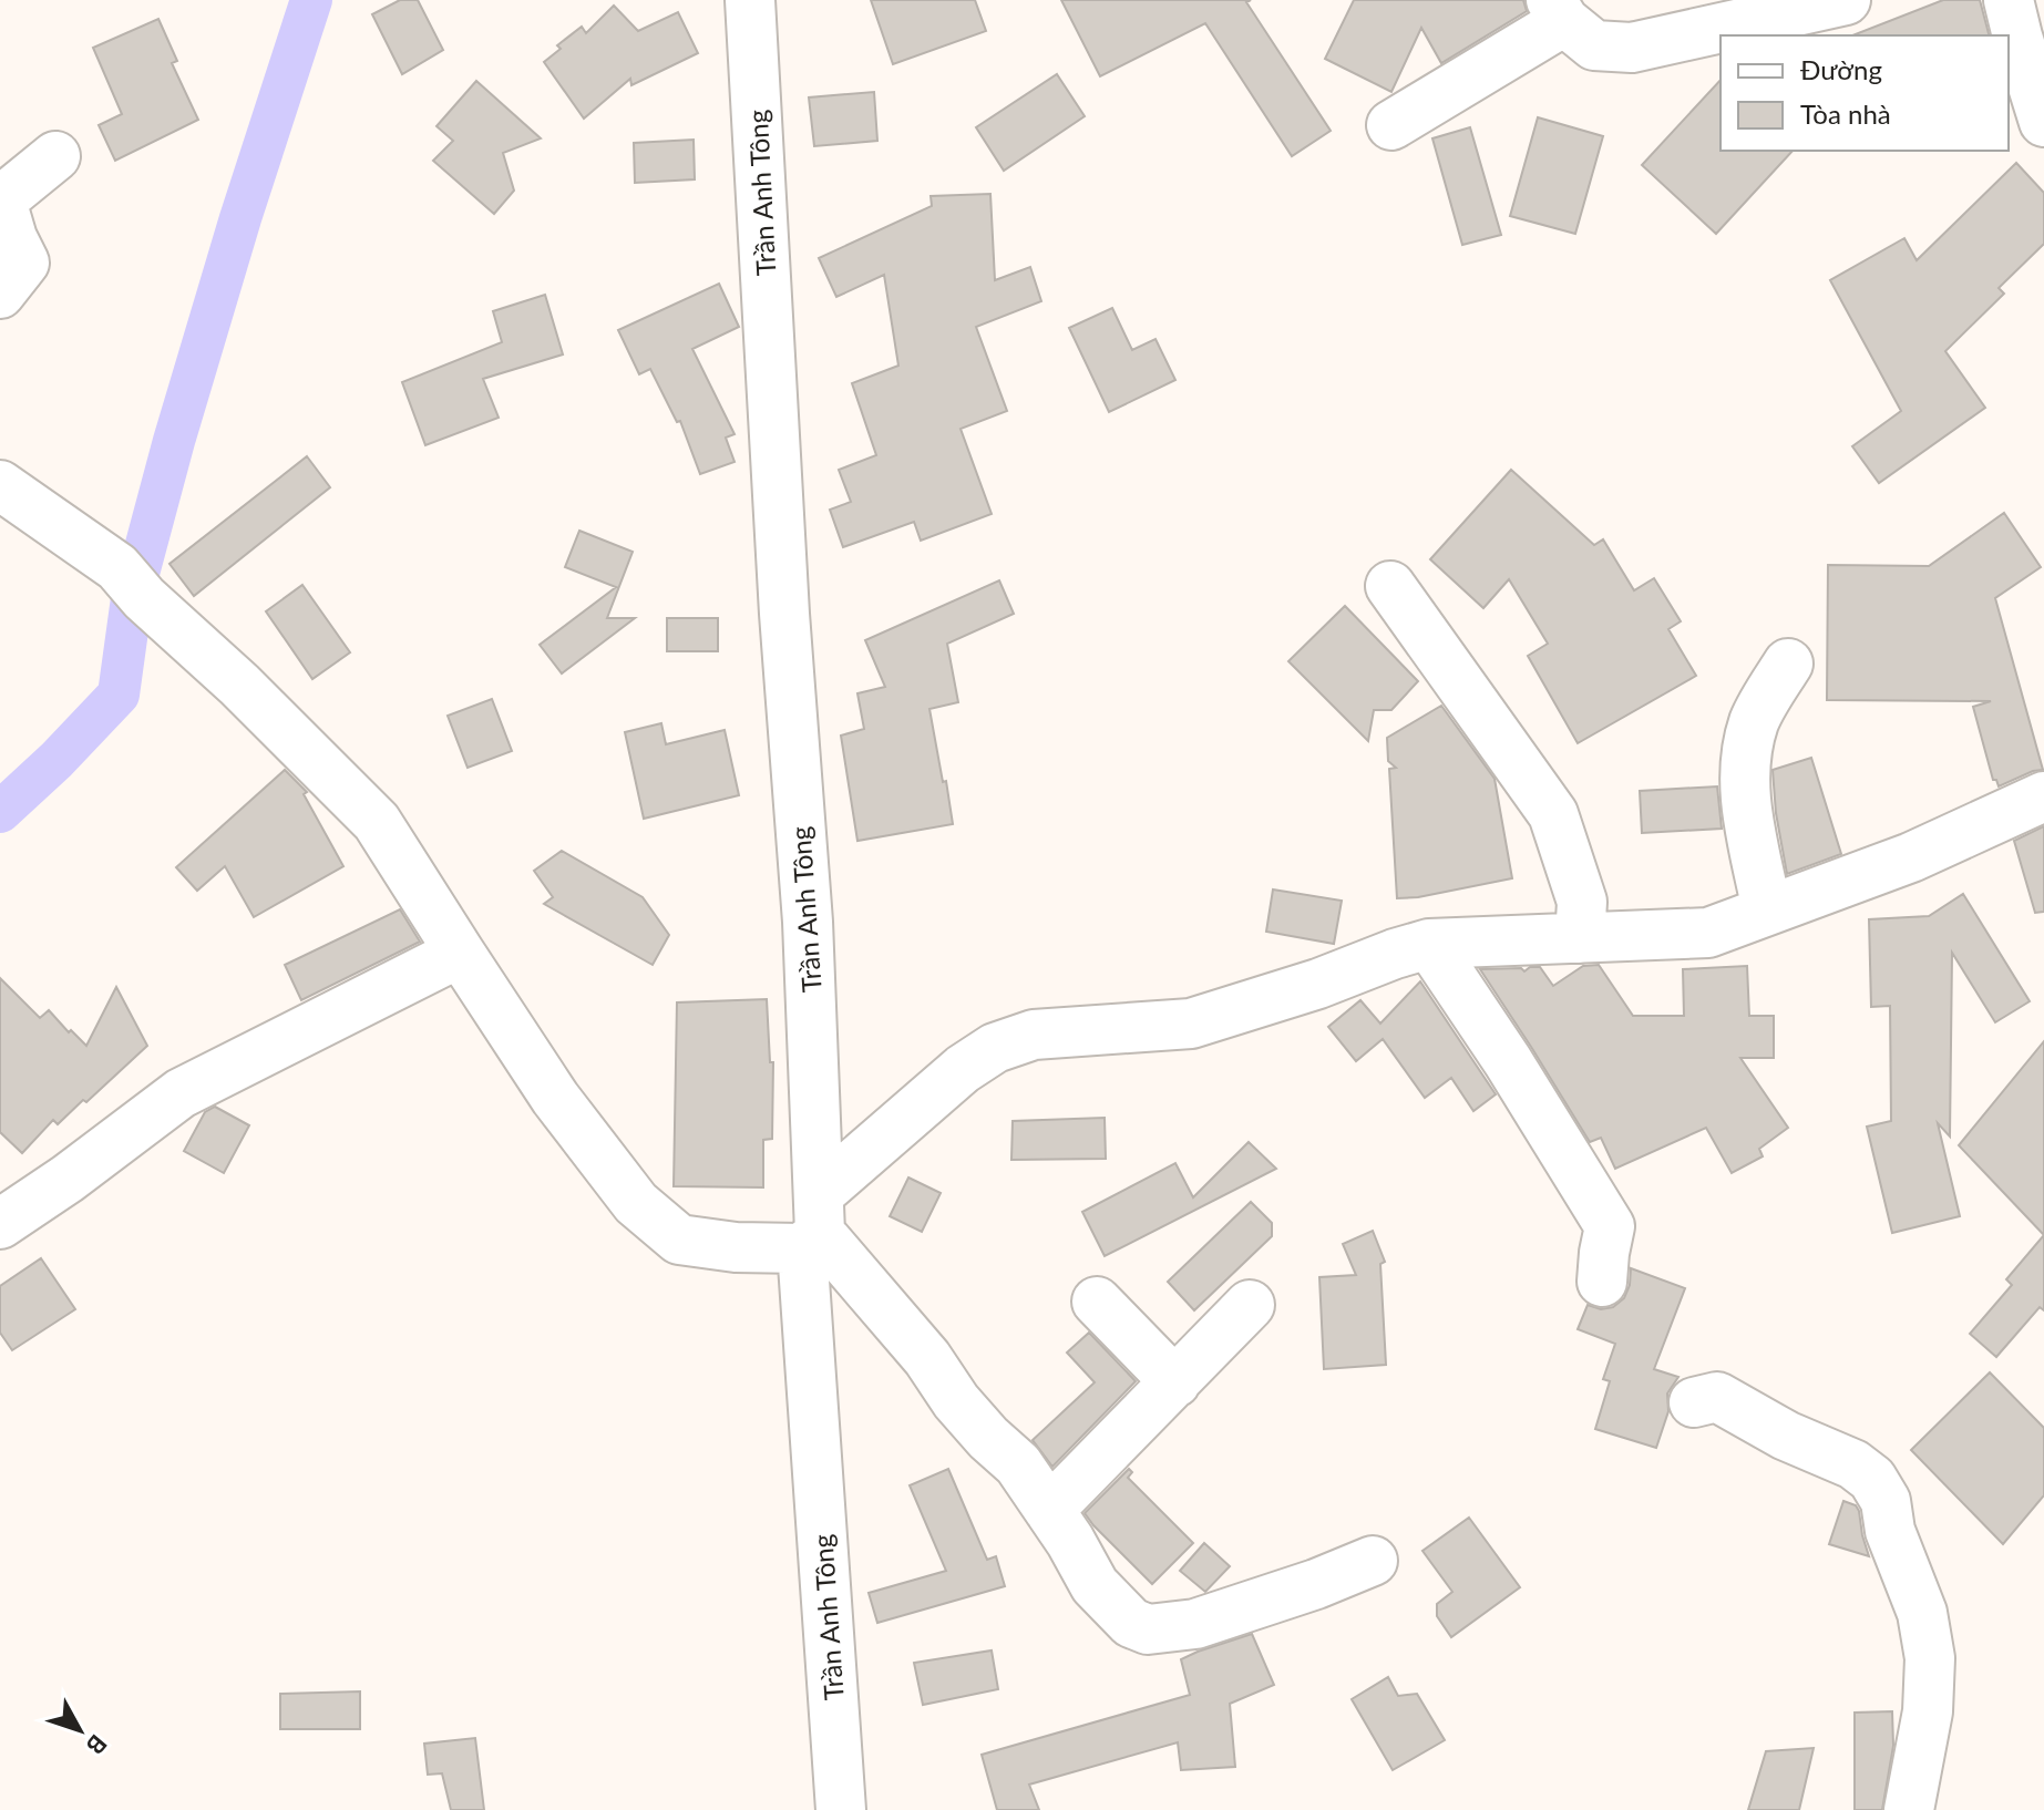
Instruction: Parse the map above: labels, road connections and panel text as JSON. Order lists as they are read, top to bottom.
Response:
{
  "streets": {
    "street": ["Trần Anh Tông"]
  },
  "legend": ["Đường", "Tòa nhà"],
  "north": "bottom right"
}
